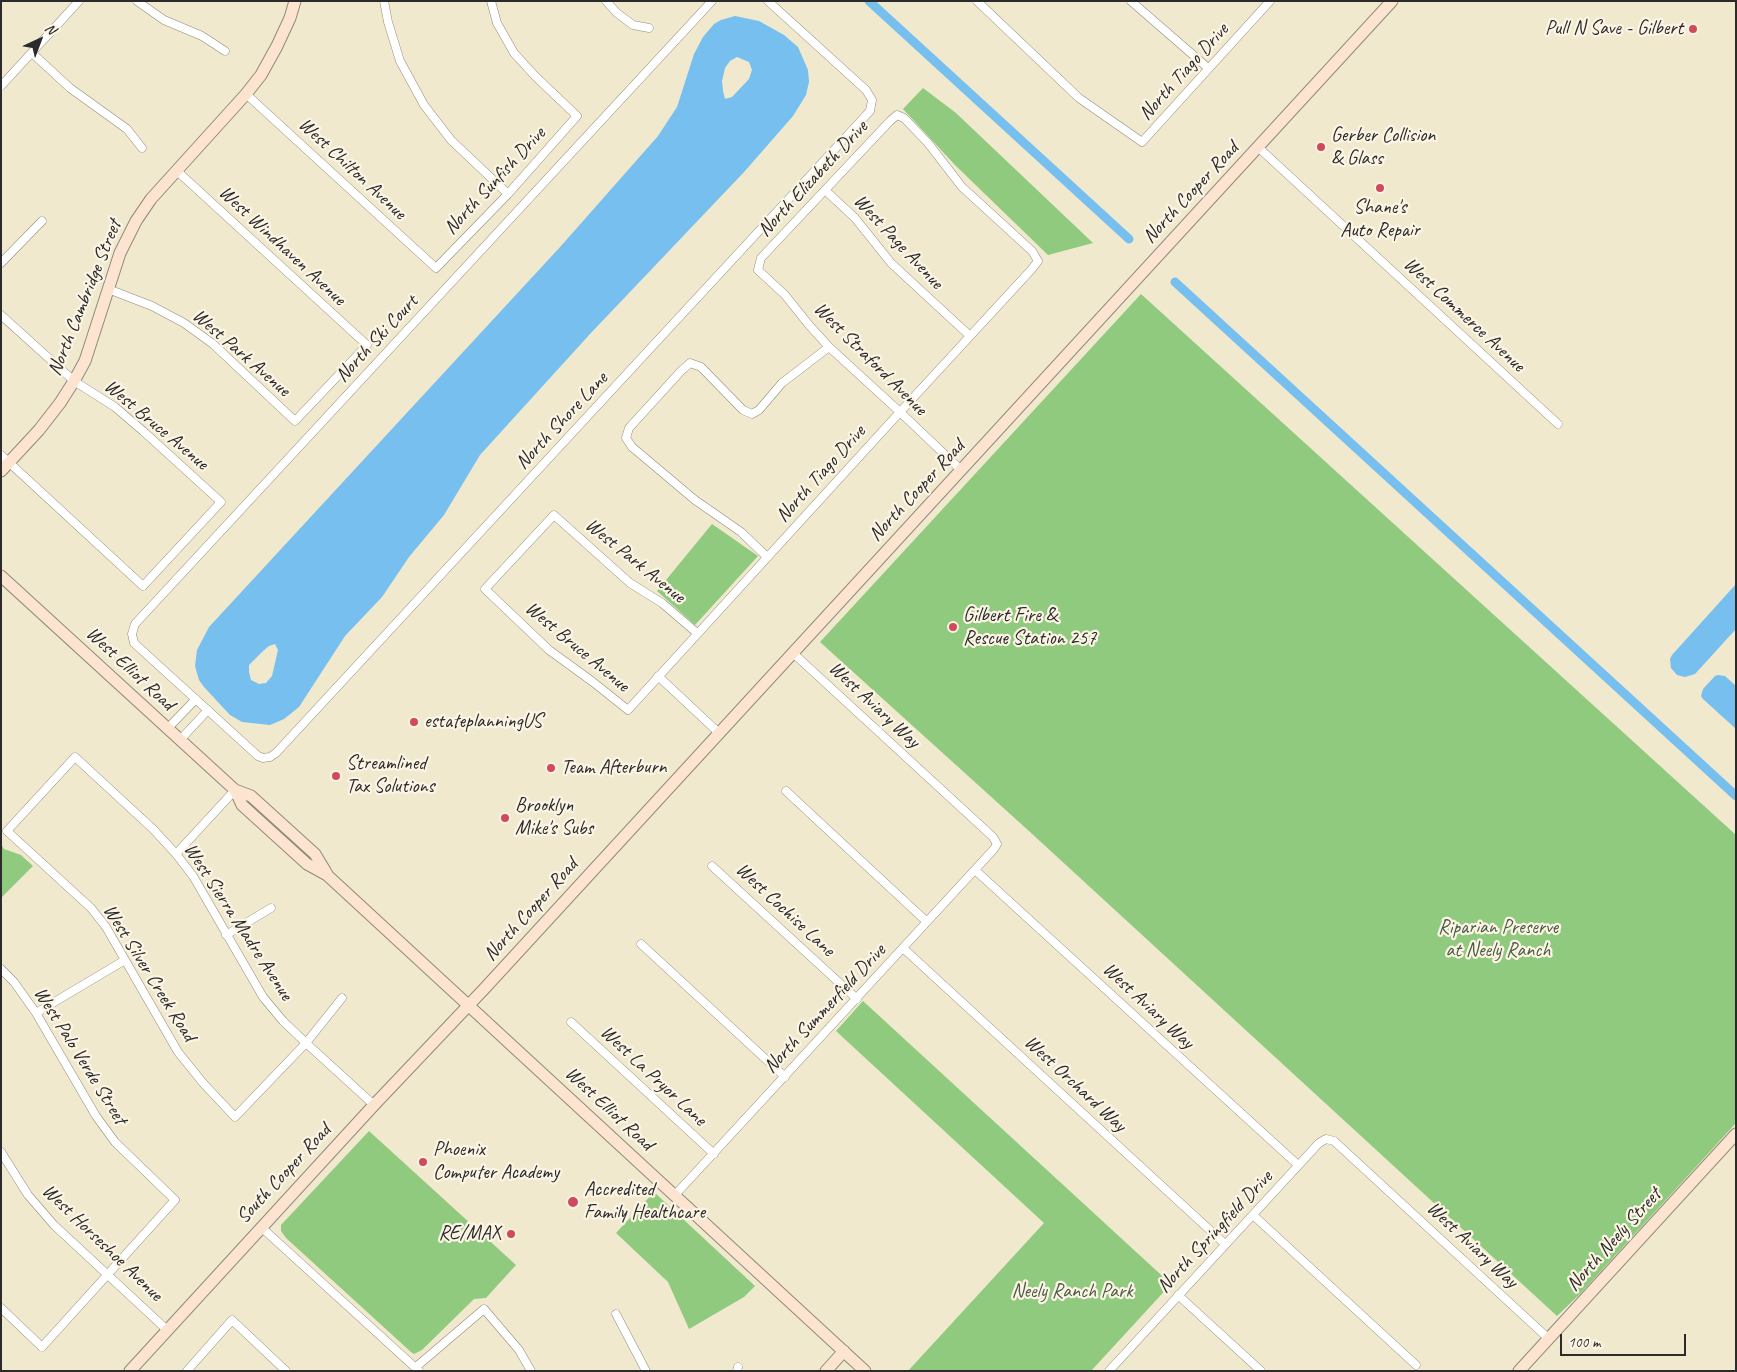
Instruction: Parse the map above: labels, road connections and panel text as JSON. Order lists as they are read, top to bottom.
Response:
{
  "streets": {
    "main road": [
      "North Cooper Road",
      "North Cambridge Street",
      "West Elliot Road",
      "South Cooper Road",
      "North Neely Street"
    ],
    "street": [
      "North Tiago Drive",
      "West Chilton Avenue",
      "North Elizabeth Drive",
      "North Sunfish Drive",
      "West Page Avenue",
      "West Windhaven Avenue",
      "West Commerce Avenue",
      "North Ski Court",
      "West Park Avenue",
      "West Straford Avenue",
      "North Shore Lane",
      "West Bruce Avenue",
      "West Aviary Way",
      "West Cochise Lane",
      "West Sierra Madre Avenue",
      "West Silver Creek Road",
      "North Summerfield Drive",
      "West Palo Verde Street",
      "West La Pryor Lane",
      "West Orchard Way",
      "North Springfield Drive",
      "West Horseshoe Avenue"
    ]
  },
  "crossings": [
    ["North Tiago Drive", "North Elizabeth Drive"],
    ["North Tiago Drive", "West Page Avenue"],
    ["North Tiago Drive", "West Park Avenue"],
    ["North Tiago Drive", "West Straford Avenue"],
    ["North Tiago Drive", "West Bruce Avenue"],
    ["West Chilton Avenue", "North Sunfish Drive"],
    ["West Chilton Avenue", "North Cambridge Street"],
    ["North Elizabeth Drive", "West Page Avenue"],
    ["North Elizabeth Drive", "West Straford Avenue"],
    ["North Cooper Road", "West Commerce Avenue"],
    ["North Cooper Road", "West Straford Avenue"],
    ["North Cooper Road", "West Bruce Avenue"],
    ["North Cooper Road", "West Elliot Road"],
    ["North Cooper Road", "West Aviary Way"],
    ["North Cooper Road", "South Cooper Road"],
    ["West Windhaven Avenue", "North Cambridge Street"],
    ["West Windhaven Avenue", "West Park Avenue"],
    ["North Cambridge Street", "West Park Avenue"],
    ["North Cambridge Street", "West Bruce Avenue"],
    ["North Ski Court", "North Shore Lane"],
    ["West Park Avenue", "West Bruce Avenue"],
    ["West Elliot Road", "North Summerfield Drive"],
    ["West Elliot Road", "South Cooper Road"],
    ["West Aviary Way", "North Summerfield Drive"],
    ["West Aviary Way", "North Springfield Drive"],
    ["West Aviary Way", "North Neely Street"],
    ["West Cochise Lane", "North Summerfield Drive"],
    ["West Sierra Madre Avenue", "West Silver Creek Road"],
    ["West Sierra Madre Avenue", "South Cooper Road"],
    ["North Summerfield Drive", "West La Pryor Lane"],
    ["North Summerfield Drive", "West Orchard Way"],
    ["West Palo Verde Street", "West Horseshoe Avenue"],
    ["West Orchard Way", "North Springfield Drive"],
    ["South Cooper Road", "West Horseshoe Avenue"]
  ],
  "parks": ["Riparian Preserve at Neely Ranch", "Neely Ranch Park"],
  "places": [
    "Pull N Save - Gilbert",
    "Gerber Collision & Glass",
    "Shane's Auto Repair",
    "Gilbert Fire & Rescue Station 257",
    "estateplanningUS",
    "Team Afterburn",
    "Streamlined Tax Solutions",
    "Brooklyn Mike's Subs",
    "Phoenix Computer Academy",
    "Accredited Family Healthcare",
    "RE/MAX"
  ],
  "scale_bar": "100 m",
  "north": "top right"
}
